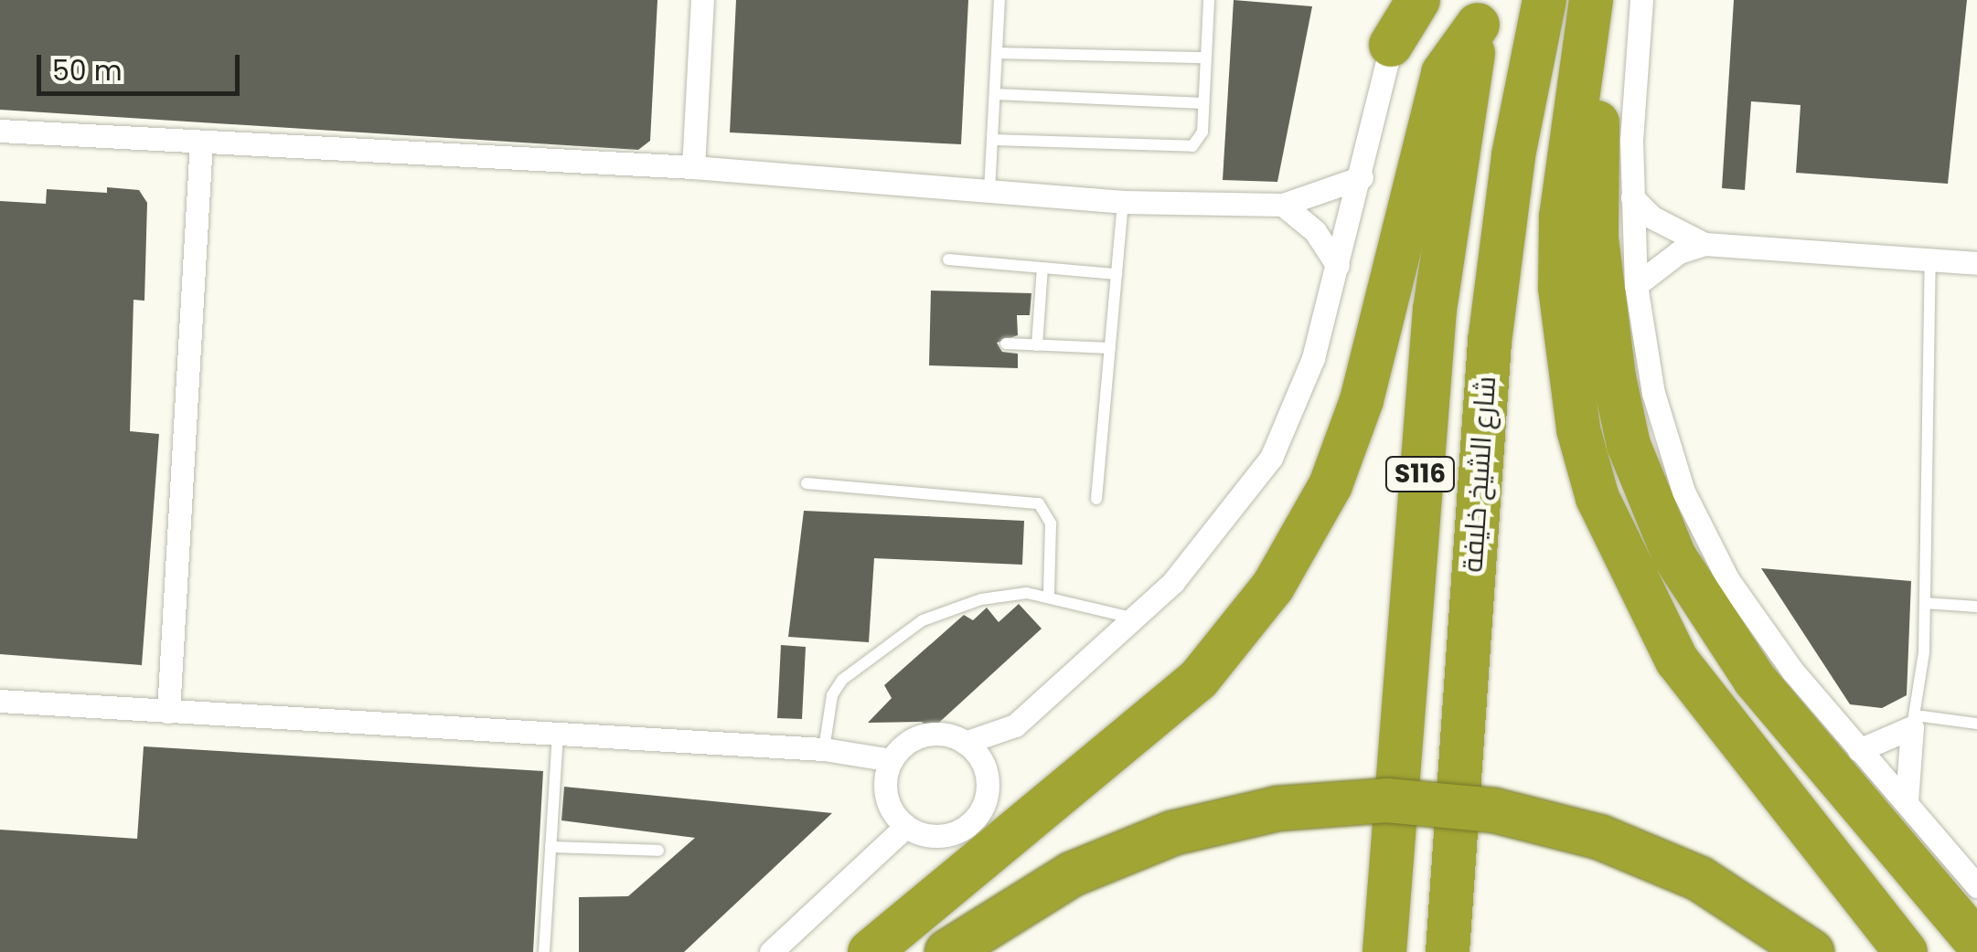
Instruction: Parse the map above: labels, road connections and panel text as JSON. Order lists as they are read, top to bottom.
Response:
{
  "streets": {
    "highway": ["S116", "شارع الشيخ خليفة"]
  },
  "scale_bar": "50 m"
}
